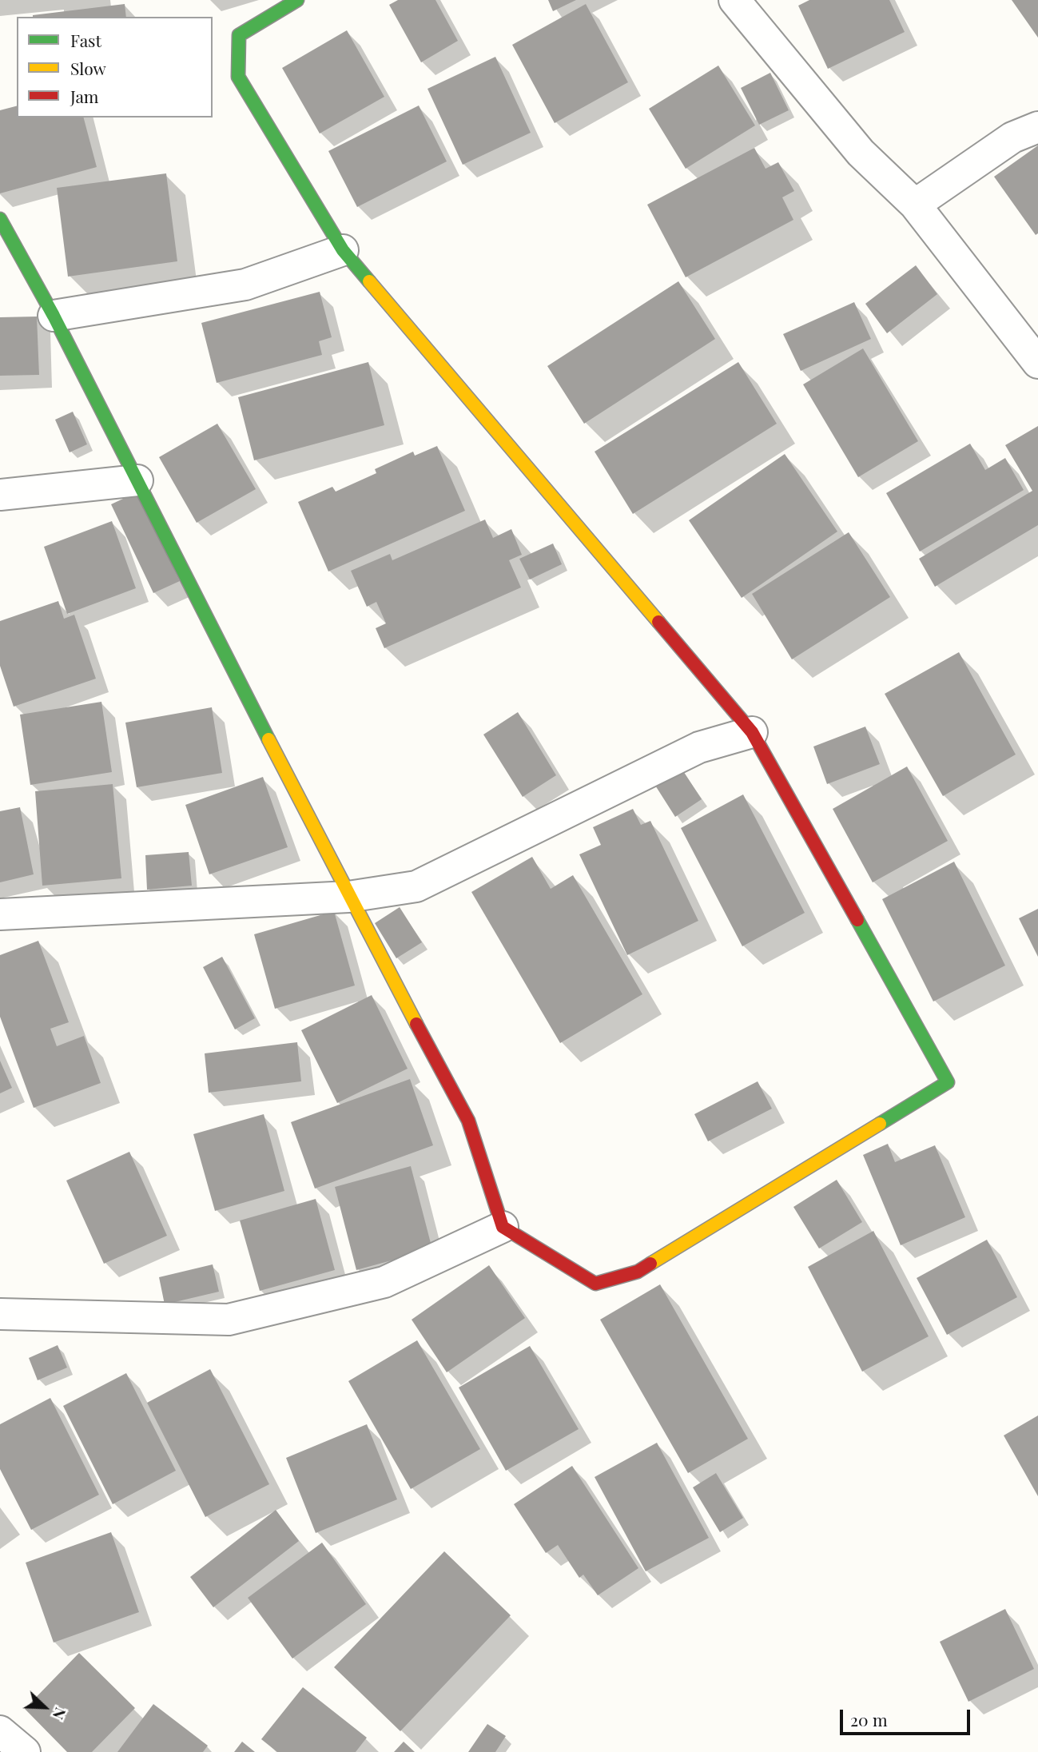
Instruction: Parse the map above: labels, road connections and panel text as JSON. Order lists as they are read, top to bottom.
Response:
{
  "legend": ["Fast", "Slow", "Jam"],
  "scale_bar": "20 m",
  "north": "bottom right"
}
